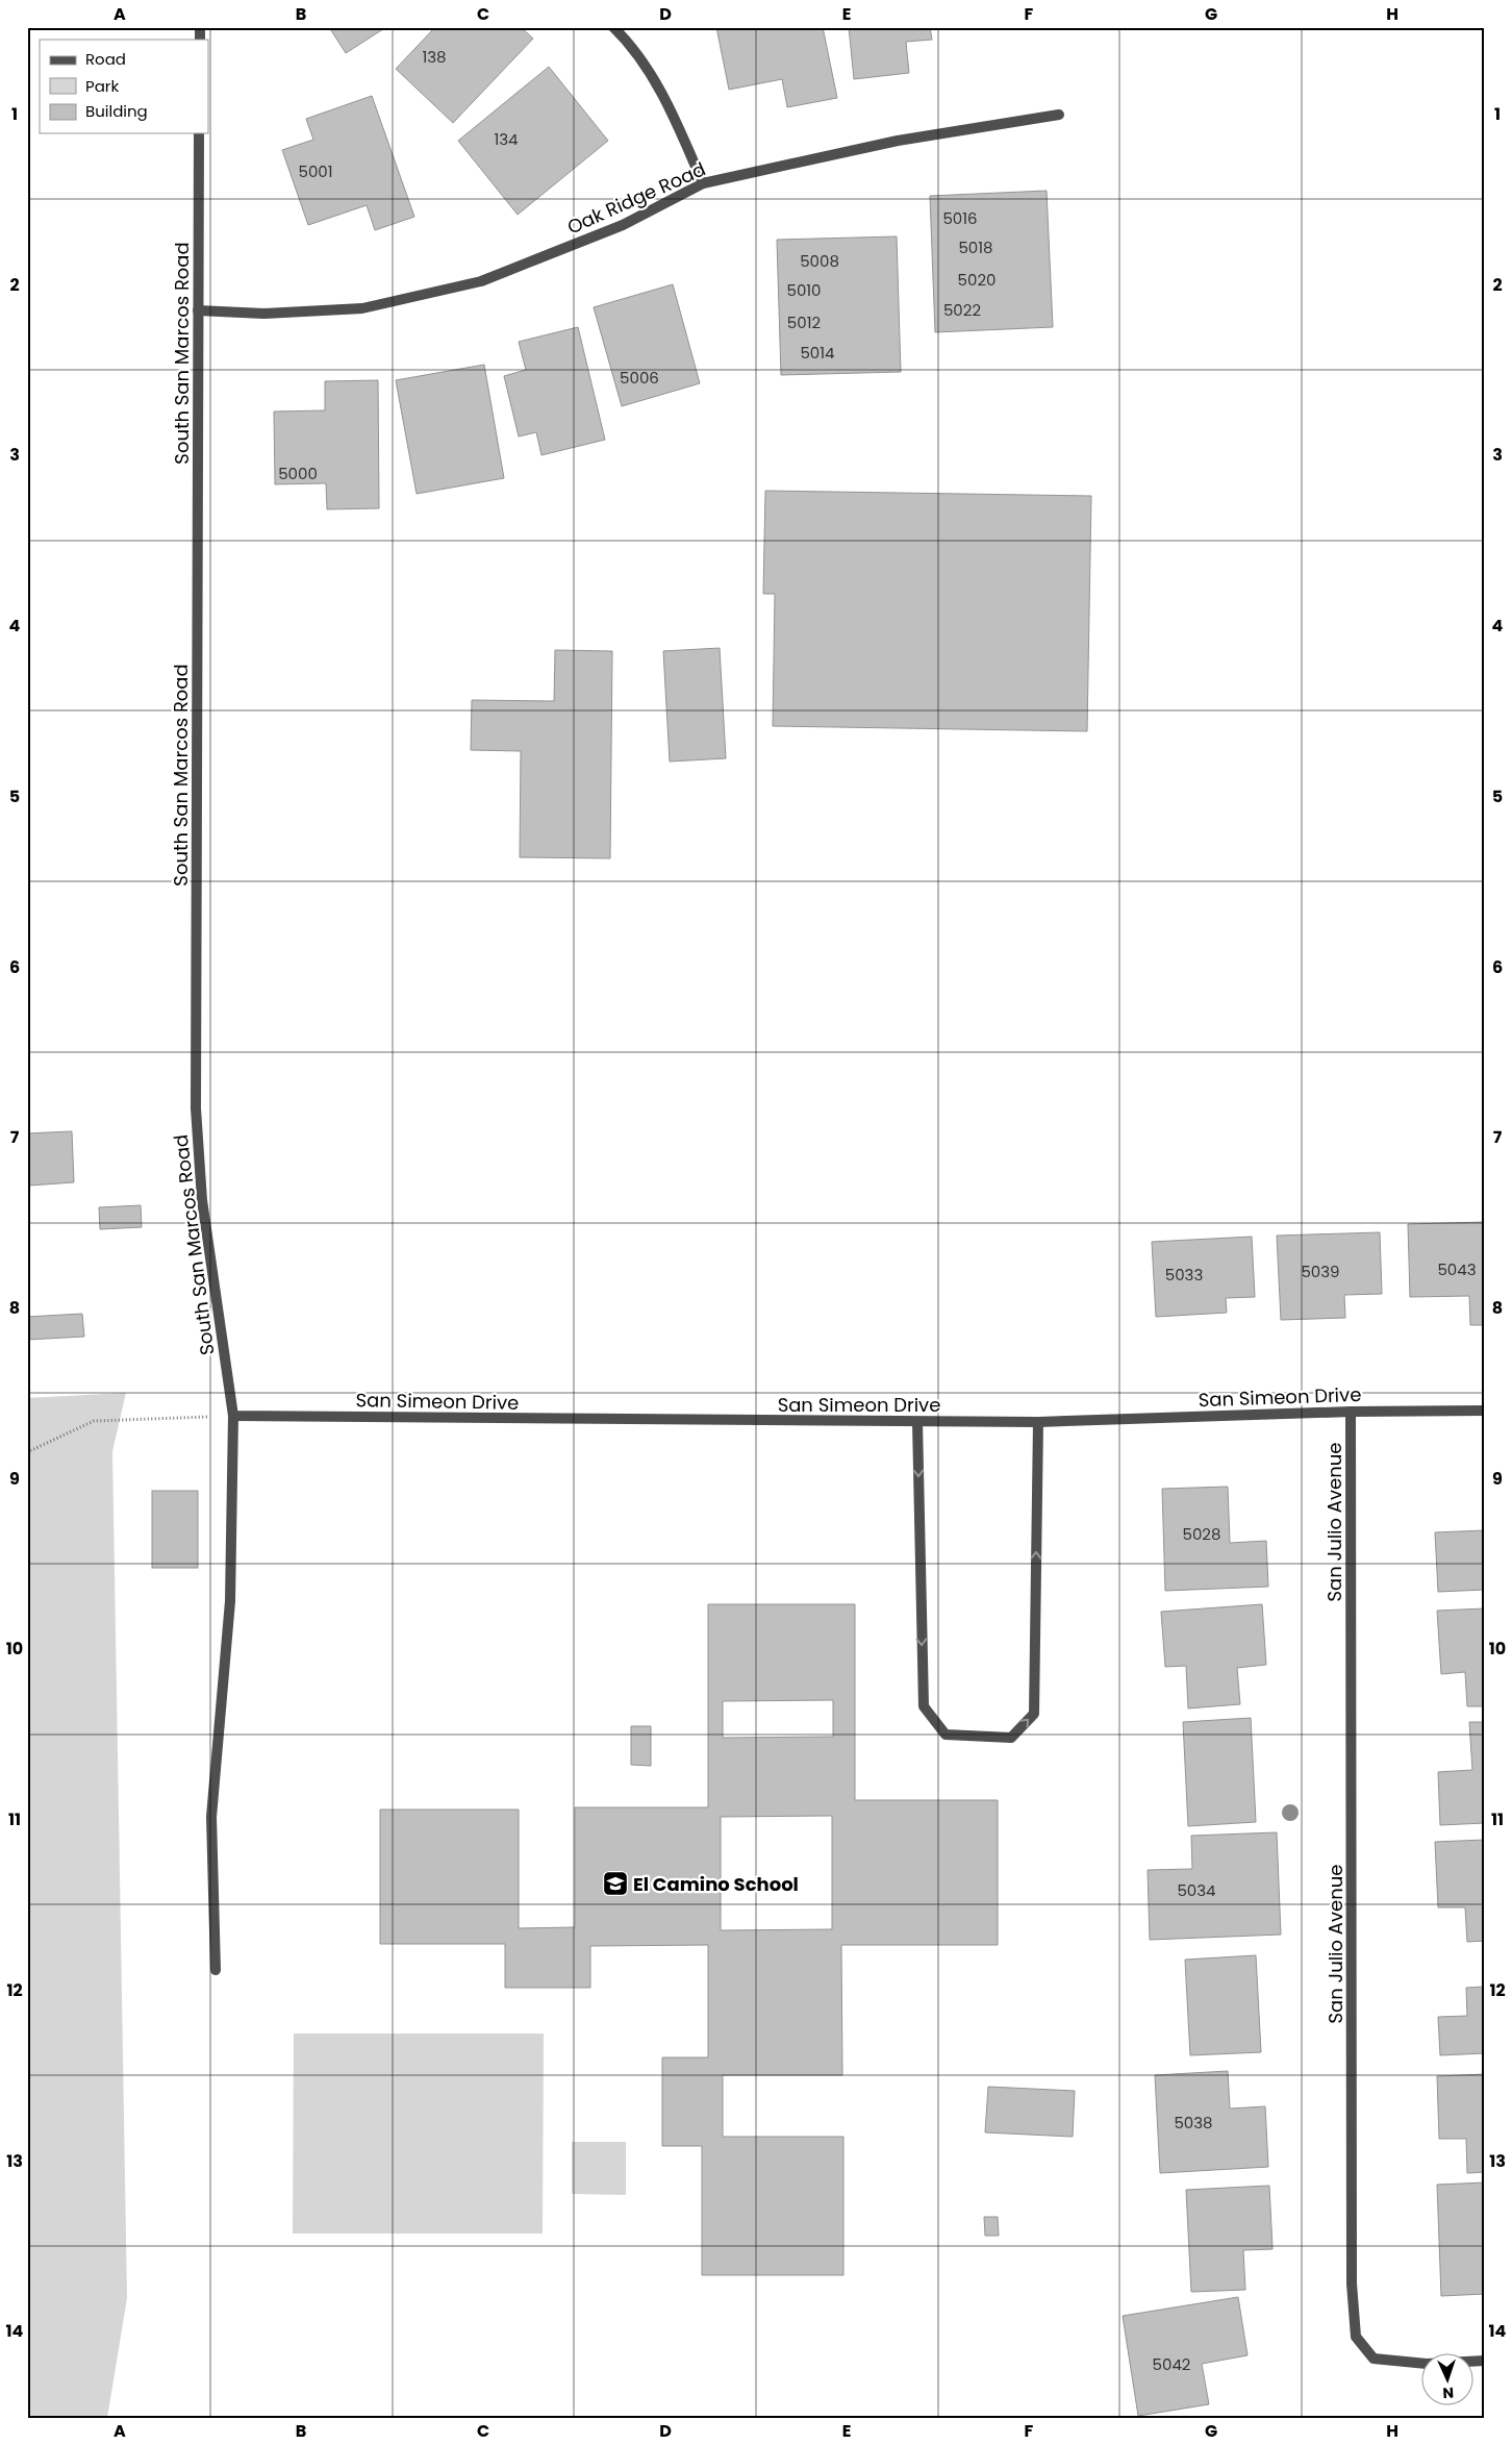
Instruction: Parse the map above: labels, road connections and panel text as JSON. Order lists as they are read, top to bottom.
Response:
{
  "streets": {
    "street": [
      "Oak Ridge Road",
      "South San Marcos Road",
      "San Simeon Drive",
      "San Julio Avenue"
    ]
  },
  "crossings": [
    ["Oak Ridge Road", "South San Marcos Road"],
    ["South San Marcos Road", "San Simeon Drive"],
    ["San Simeon Drive", "San Julio Avenue"]
  ],
  "places": {
    "school or university": ["El Camino School"]
  },
  "house_numbers": [
    "138",
    "134",
    "5001",
    "5016",
    "5018",
    "5008",
    "5020",
    "5010",
    "5022",
    "5012",
    "5014",
    "5006",
    "5000",
    "5043",
    "5039",
    "5033",
    "5028",
    "5034",
    "5038",
    "5042"
  ],
  "legend": ["Road", "Park", "Building"],
  "north": "bottom",
  "grid": {
    "columns": [
      "A",
      "B",
      "C",
      "D",
      "E",
      "F",
      "G",
      "H"
    ],
    "rows": [
      "1",
      "2",
      "3",
      "4",
      "5",
      "6",
      "7",
      "8",
      "9",
      "10",
      "11",
      "12",
      "13",
      "14"
    ]
  }
}
